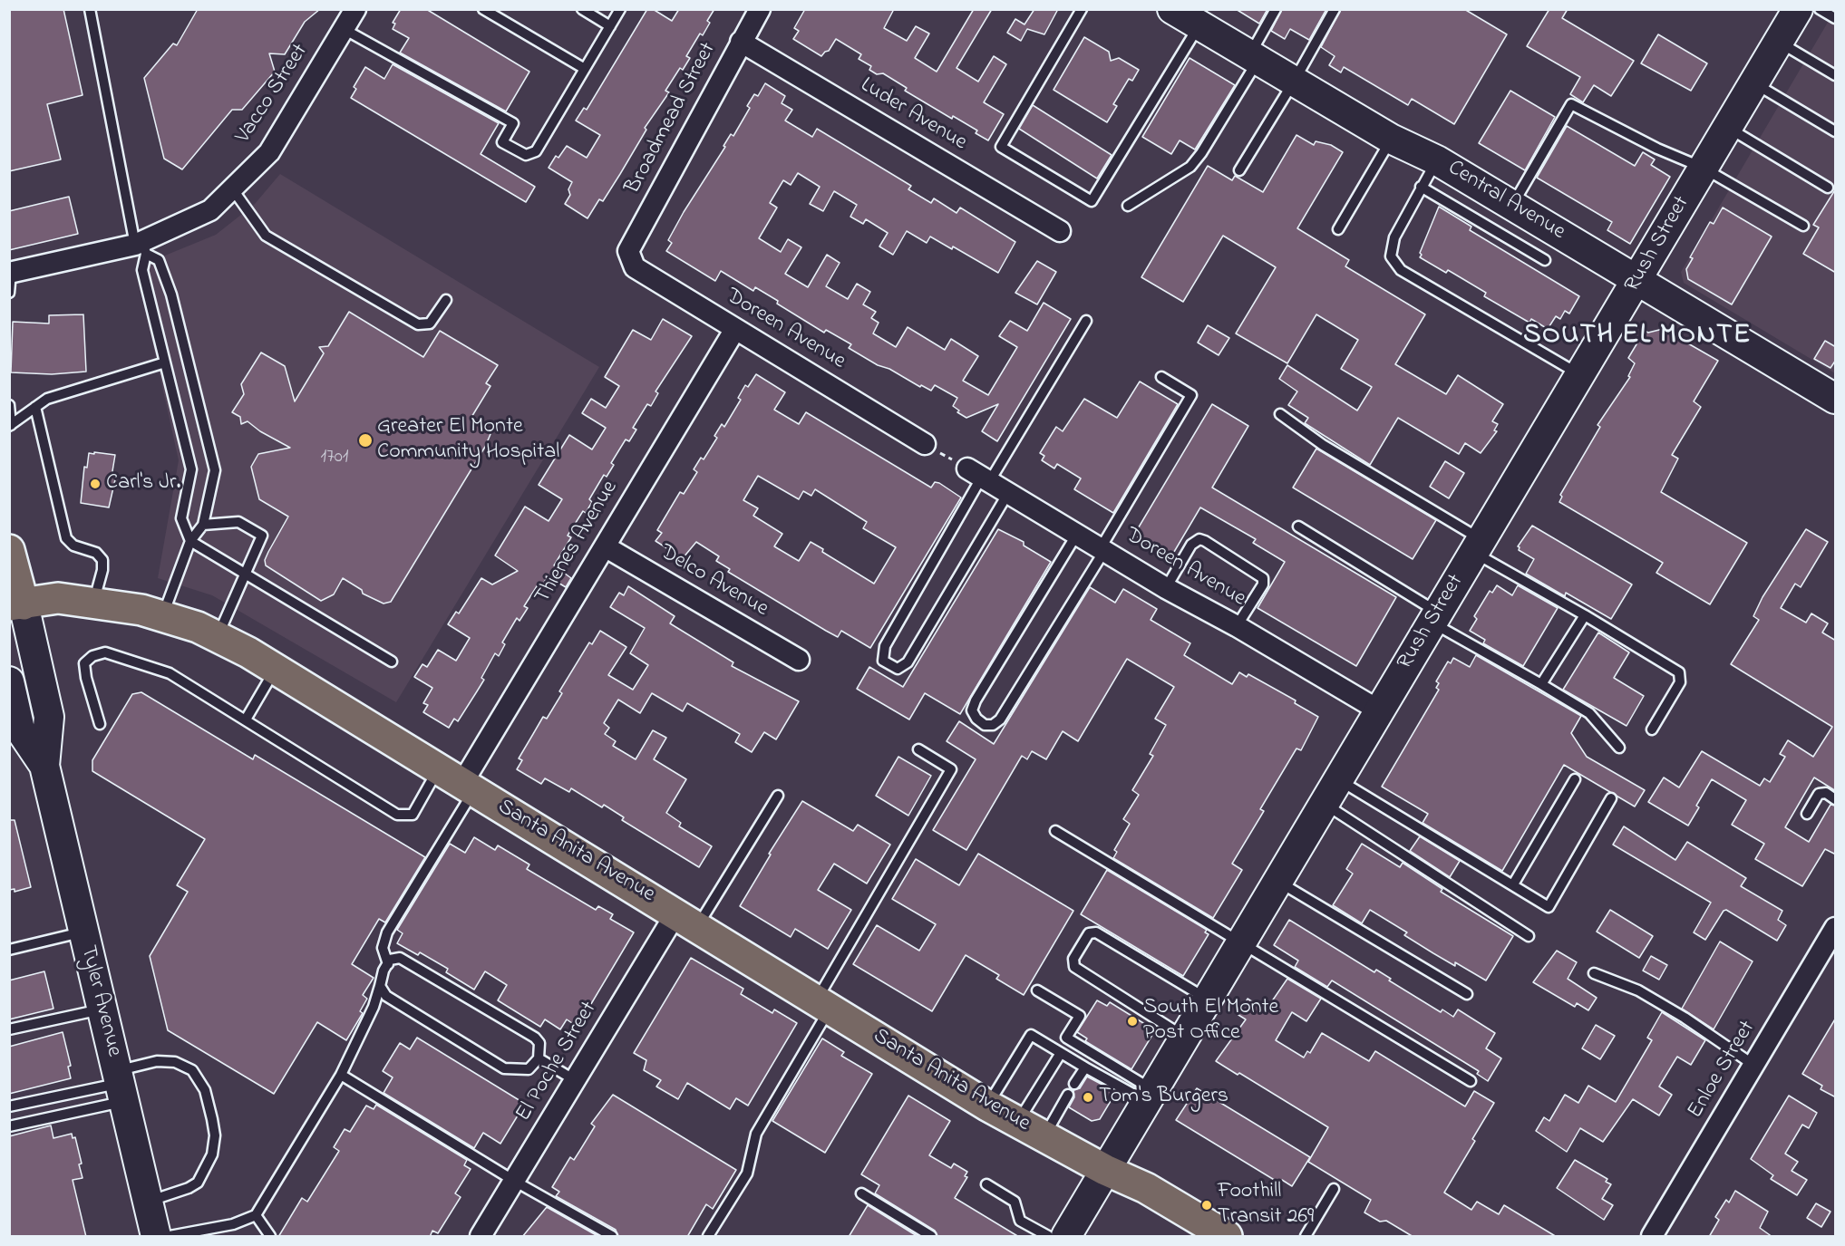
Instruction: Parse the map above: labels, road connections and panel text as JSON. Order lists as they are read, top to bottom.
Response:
{
  "streets": {
    "main road": ["Santa Anita Avenue"],
    "street": [
      "Vacco Street",
      "Luder Avenue",
      "Broadmead Street",
      "Central Avenue",
      "Rush Street",
      "Doreen Avenue",
      "Thienes Avenue",
      "Delco Avenue",
      "Tyler Avenue",
      "El Poche Street",
      "Enloe Street"
    ]
  },
  "crossings": [
    ["Luder Avenue", "Broadmead Street"],
    ["Broadmead Street", "Doreen Avenue"],
    ["Central Avenue", "Rush Street"],
    ["Rush Street", "Doreen Avenue"],
    ["Rush Street", "Santa Anita Avenue"],
    ["Doreen Avenue", "Thienes Avenue"],
    ["Thienes Avenue", "Delco Avenue"],
    ["Thienes Avenue", "Santa Anita Avenue"],
    ["Santa Anita Avenue", "Tyler Avenue"],
    ["Santa Anita Avenue", "El Poche Street"]
  ],
  "districts": ["SOUTH EL MONTE"],
  "places": [
    "Greater El Monte Community Hospital",
    "Carl's Jr.",
    "South El Monte Post Office",
    "Tom's Burgers",
    "Foothill Transit 269"
  ],
  "house_numbers": ["1701"]
}
